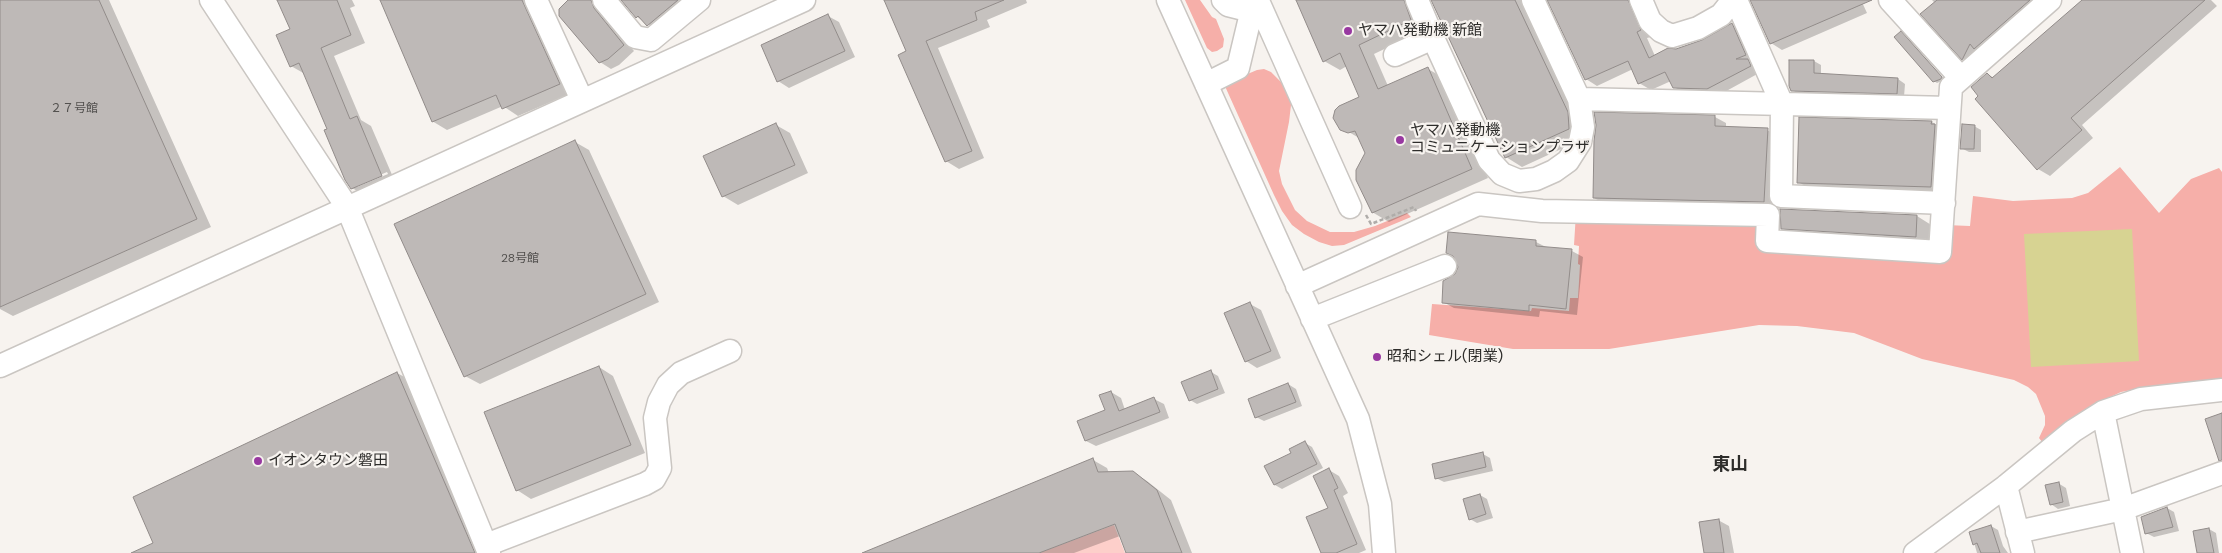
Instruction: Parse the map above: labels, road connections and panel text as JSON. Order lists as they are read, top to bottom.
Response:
{
  "districts": ["東山"],
  "places": [
    "ヤマハ発動機 新館",
    "ヤマハ発動機 コミュニケーションプラザ",
    "昭和シェル(閉業)",
    "イオンタウン磐田"
  ],
  "house_numbers": ["２７号館", "28号館"]
}
